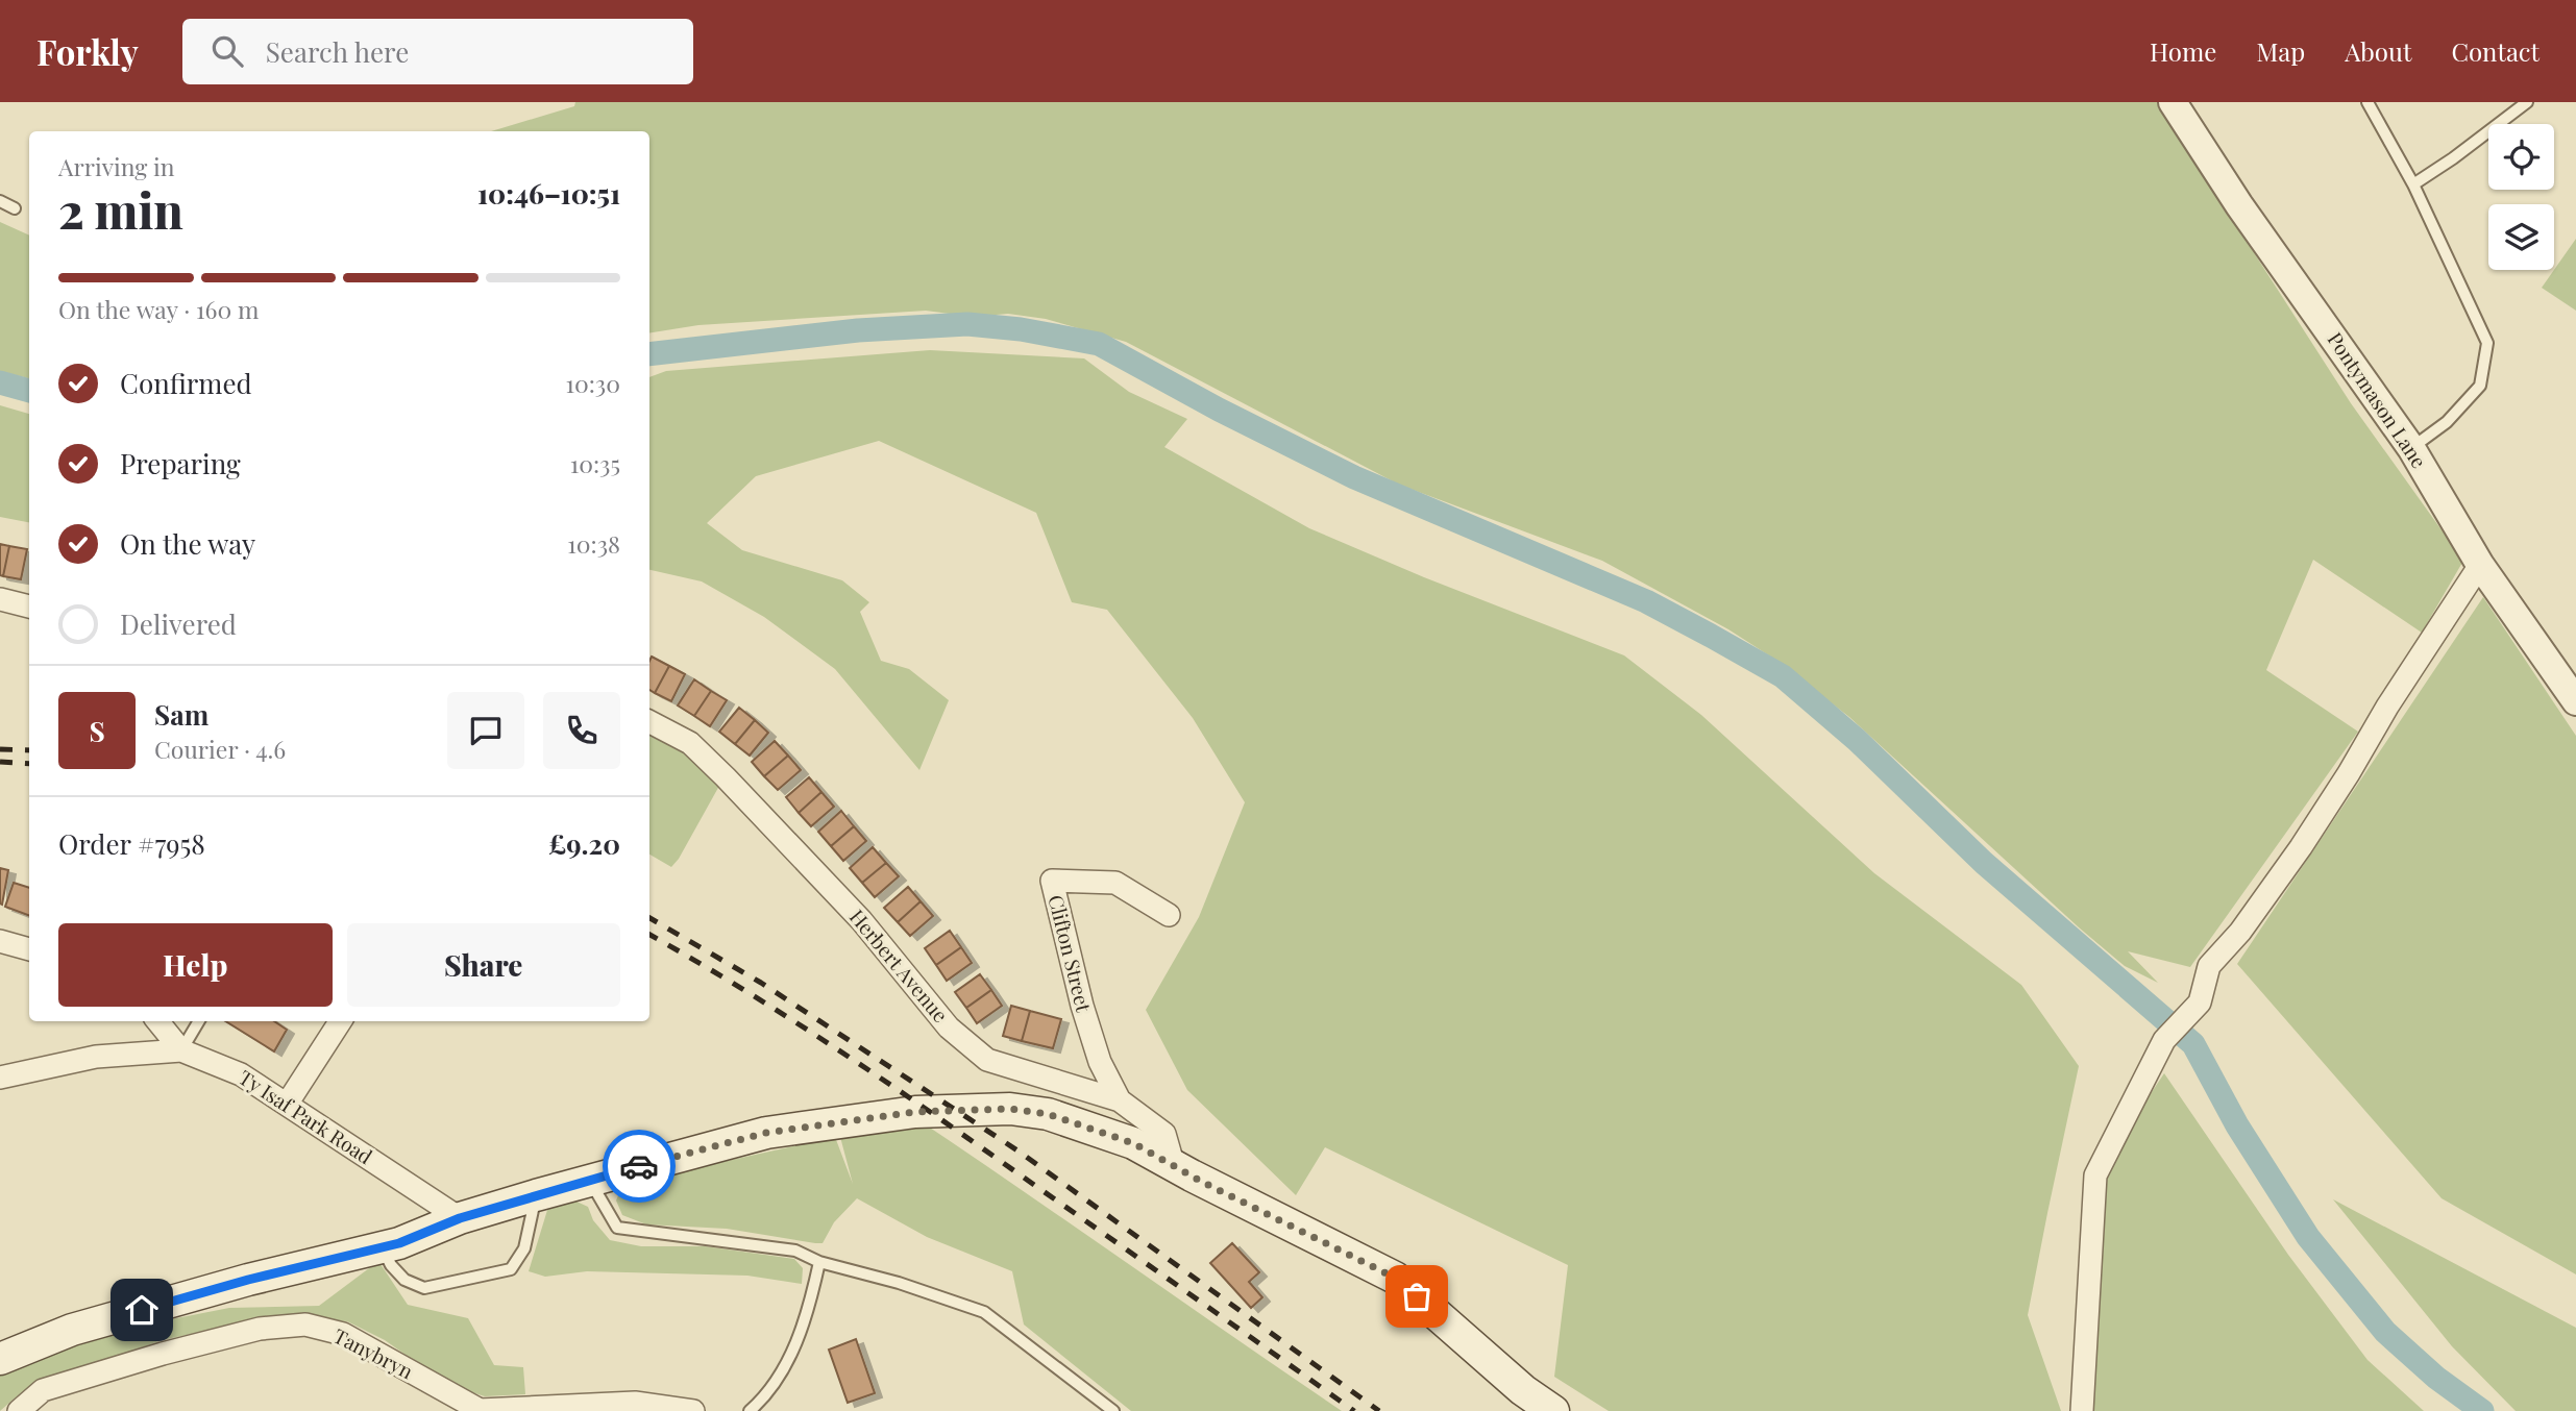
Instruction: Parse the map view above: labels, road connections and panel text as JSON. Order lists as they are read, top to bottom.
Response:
{
  "streets": {
    "street": [
      "Pontymason Lane",
      "Clifton Street",
      "Herbert Avenue",
      "Ty Isaf Park Road",
      "Tanybryn"
    ]
  },
  "crossings": [
    ["Clifton Street", "Herbert Avenue"]
  ],
  "page": {
    "header": "Forkly",
    "search": "Search here",
    "nav": [
      "Home",
      "Map",
      "About",
      "Contact"
    ],
    "heading": ["2 min", "Arriving in", "10:46–10:51"],
    "panel": [
      "Sam",
      "Courier · 4.6",
      "Order #7958",
      "£9.20"
    ],
    "bar": "On the way · 160 m",
    "list": [
      ["Confirmed", "10:30"],
      ["Preparing", "10:35"],
      ["On the way", "10:38"],
      "Delivered"
    ],
    "round": "S",
    "buttons": ["Help", "Share"]
  }
}
